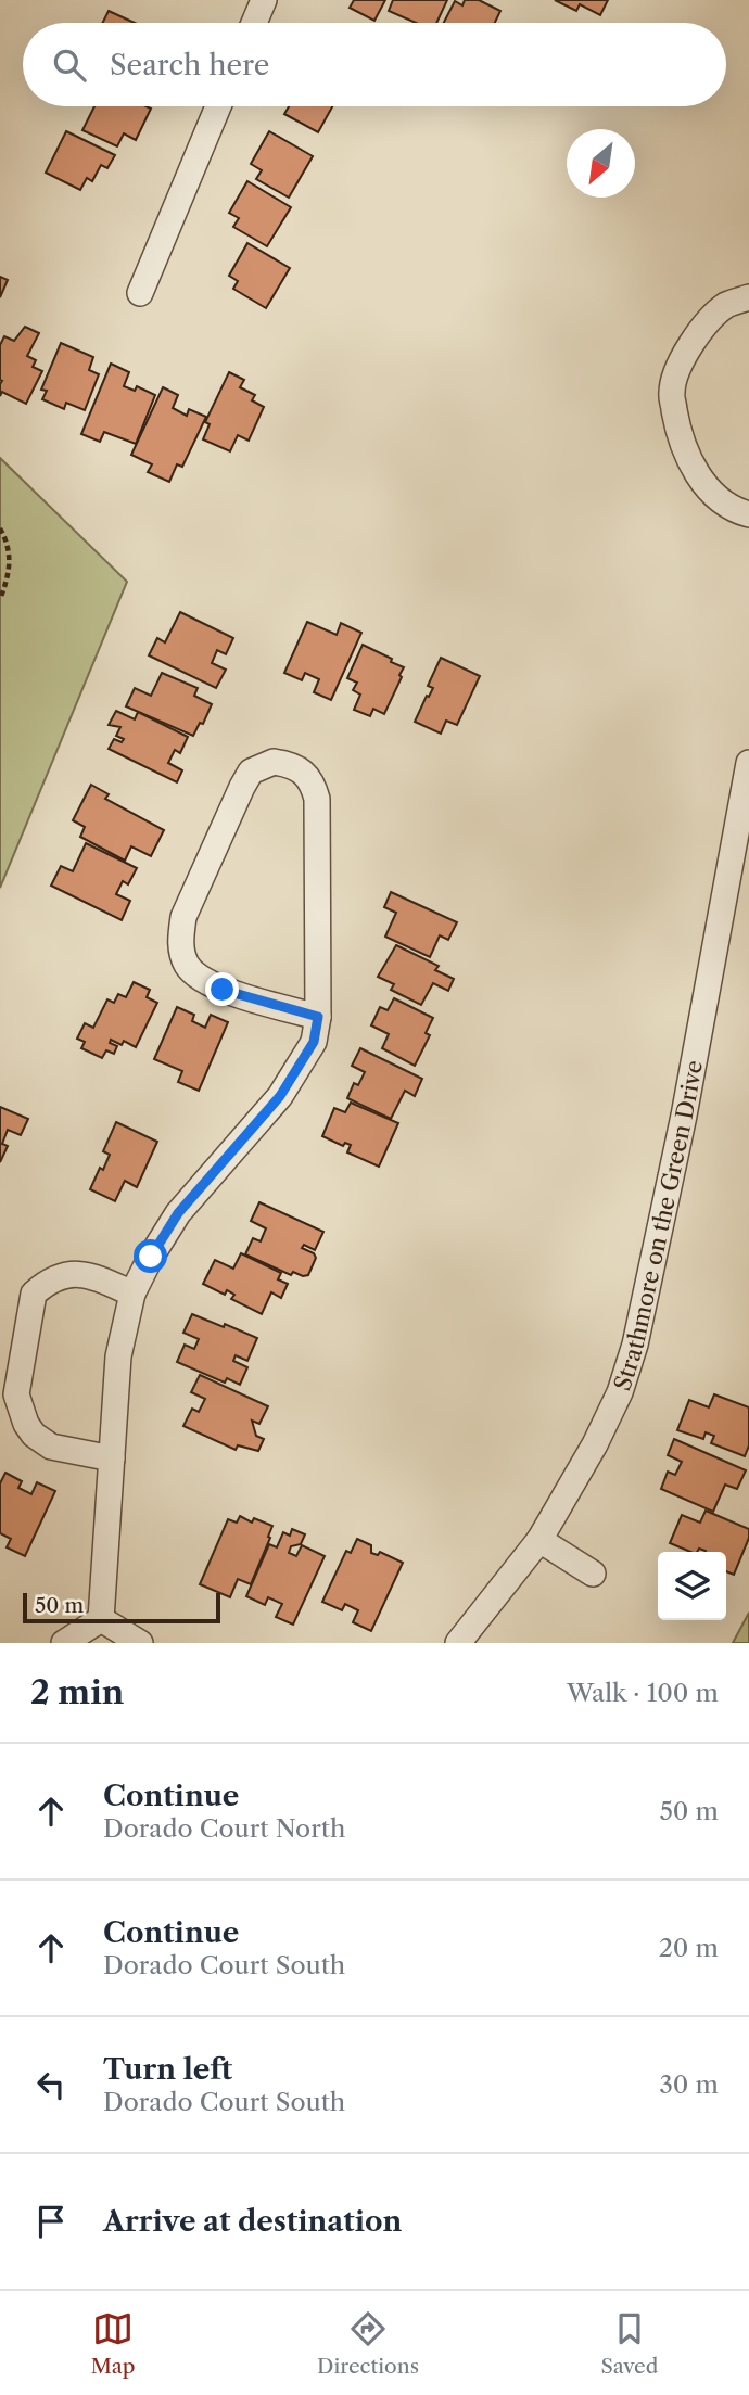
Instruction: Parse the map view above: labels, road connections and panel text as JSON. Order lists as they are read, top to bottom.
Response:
{
  "streets": {
    "street": ["Strathmore on the Green Drive"]
  },
  "scale_bar": "50 m",
  "north": "bottom left",
  "page": {
    "search": "Search here",
    "scale": "50 m",
    "heading": ["2 min", "Walk · 100 m"],
    "list": [
      ["Continue", "Dorado Court North", "50 m"],
      ["Continue", "Dorado Court South", "20 m"],
      ["Turn left", "Dorado Court South", "30 m"],
      "Arrive at destination"
    ],
    "nav": ["Map", "Directions", "Saved"]
  }
}
